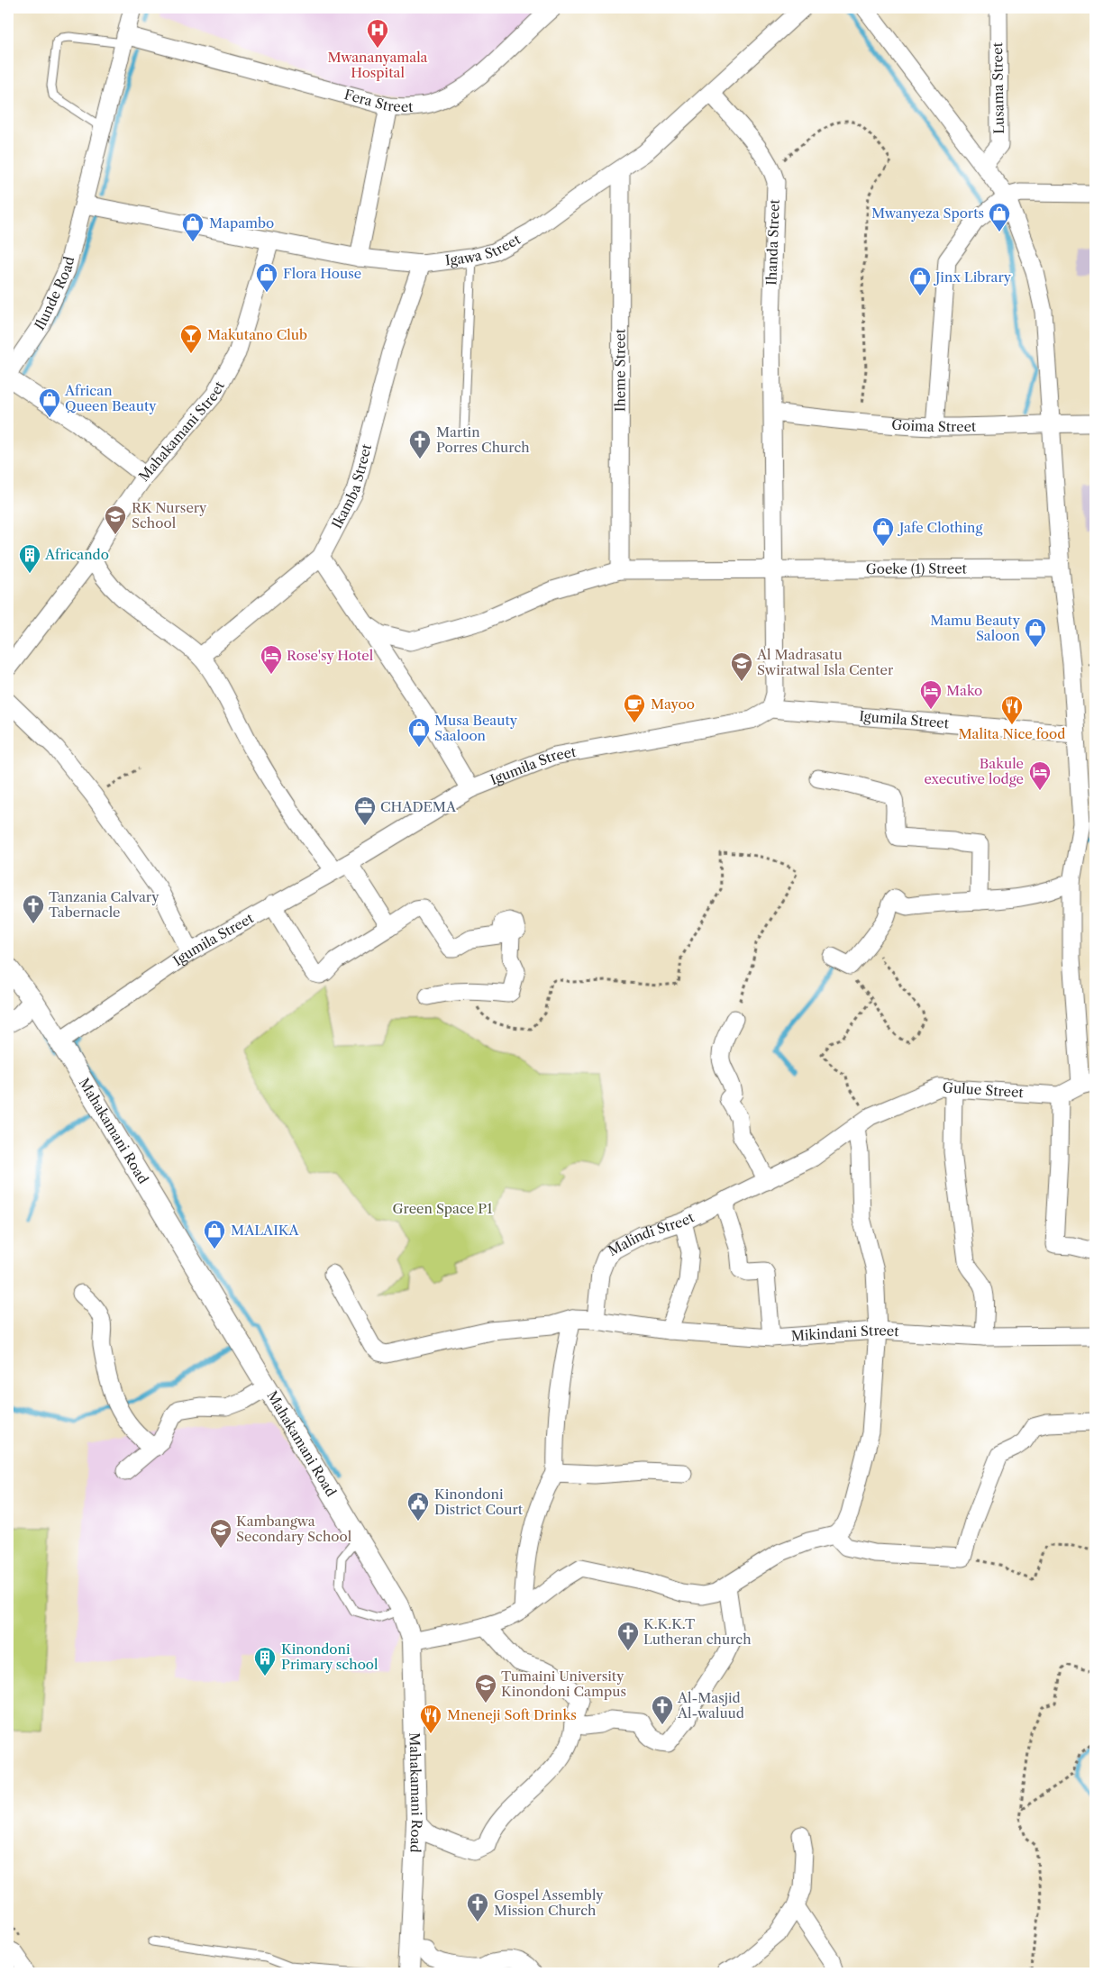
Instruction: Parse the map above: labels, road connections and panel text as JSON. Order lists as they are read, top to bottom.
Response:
{
  "streets": {
    "street": [
      "Lusama Street",
      "Fera Street",
      "Ihanda Street",
      "Igawa Street",
      "Ilunde Road",
      "Iheme Street",
      "Goima Street",
      "Mahakamani Street",
      "Ikamba Street",
      "Goeke (1) Street",
      "Igumila Street",
      "Gulue Street",
      "Mahakamani Road",
      "Malindi Street",
      "Mikindani Street"
    ]
  },
  "crossings": [
    ["Fera Street", "Ilunde Road"],
    ["Ihanda Street", "Igawa Street"],
    ["Ihanda Street", "Goima Street"],
    ["Ihanda Street", "Goeke (1) Street"],
    ["Ihanda Street", "Igumila Street"],
    ["Igawa Street", "Ilunde Road"],
    ["Igawa Street", "Iheme Street"],
    ["Igawa Street", "Mahakamani Street"],
    ["Igawa Street", "Ikamba Street"],
    ["Iheme Street", "Goeke (1) Street"],
    ["Igumila Street", "Mahakamani Road"],
    ["Gulue Street", "Malindi Street"],
    ["Malindi Street", "Mikindani Street"]
  ],
  "parks": ["Green Space P1"],
  "places": {
    "hospital": ["Mwananyamala Hospital"],
    "shop": [
      "Mwanyeza Sports",
      "Mapambo",
      "Flora House",
      "Jinx Library",
      "African Queen Beauty",
      "Jafe Clothing",
      "Mamu Beauty Saloon",
      "Musa Beauty Saaloon",
      "MALAIKA"
    ],
    "bar": ["Makutano Club"],
    "church": [
      "Martin Porres Church",
      "Tanzania Calvary Tabernacle",
      "K.K.K.T Lutheran church",
      "Al-Masjid Al-waluud",
      "Gospel Assembly Mission Church"
    ],
    "school or university": [
      "RK Nursery School",
      "Al Madrasatu Swiratwal Isla Center",
      "Kambangwa Secondary School",
      "Tumaini University Kinondoni Campus"
    ],
    "building": ["Africando", "Kinondoni Primary school"],
    "hotel": ["Rose'sy Hotel", "Mako", "Bakule executive lodge"],
    "cafe": ["Mayoo"],
    "restaurant": ["Malita Nice food", "Mneneji Soft Drinks"],
    "office": ["CHADEMA"],
    "public building": ["Kinondoni District Court"]
  }
}
